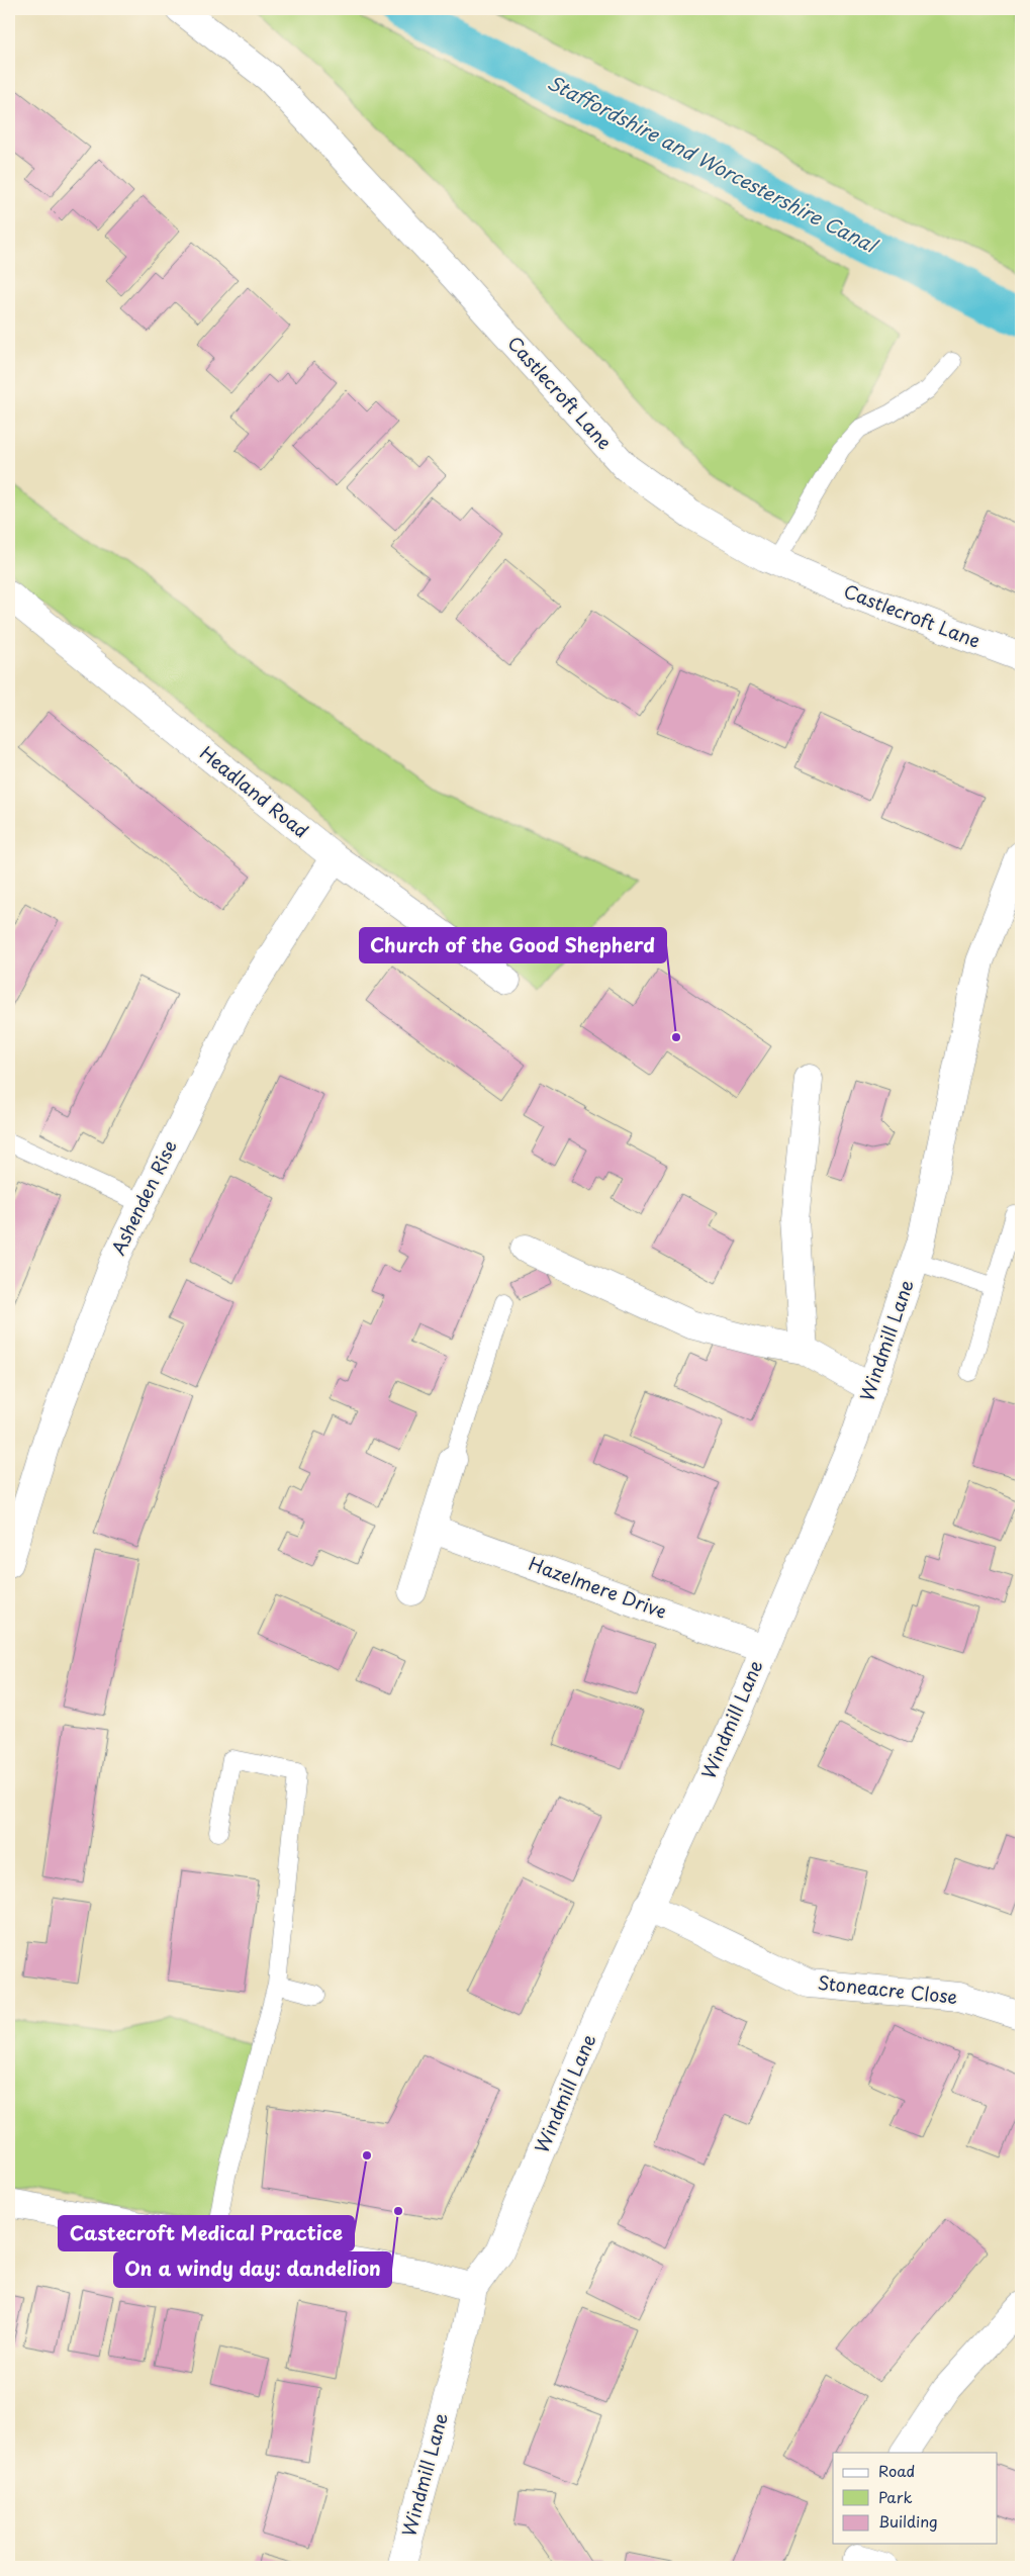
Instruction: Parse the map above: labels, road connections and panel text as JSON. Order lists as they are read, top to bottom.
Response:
{
  "streets": {
    "street": [
      "Castlecroft Lane",
      "Headland Road",
      "Ashenden Rise",
      "Windmill Lane",
      "Hazelmere Drive",
      "Stoneacre Close"
    ]
  },
  "crossings": [
    ["Headland Road", "Ashenden Rise"],
    ["Windmill Lane", "Hazelmere Drive"],
    ["Windmill Lane", "Stoneacre Close"]
  ],
  "water": ["Staffordshire and Worcestershire Canal"],
  "places": ["Church of the Good Shepherd", "Castecroft Medical Practice", "On a windy day: dandelion"],
  "legend": ["Road", "Park", "Building"]
}
